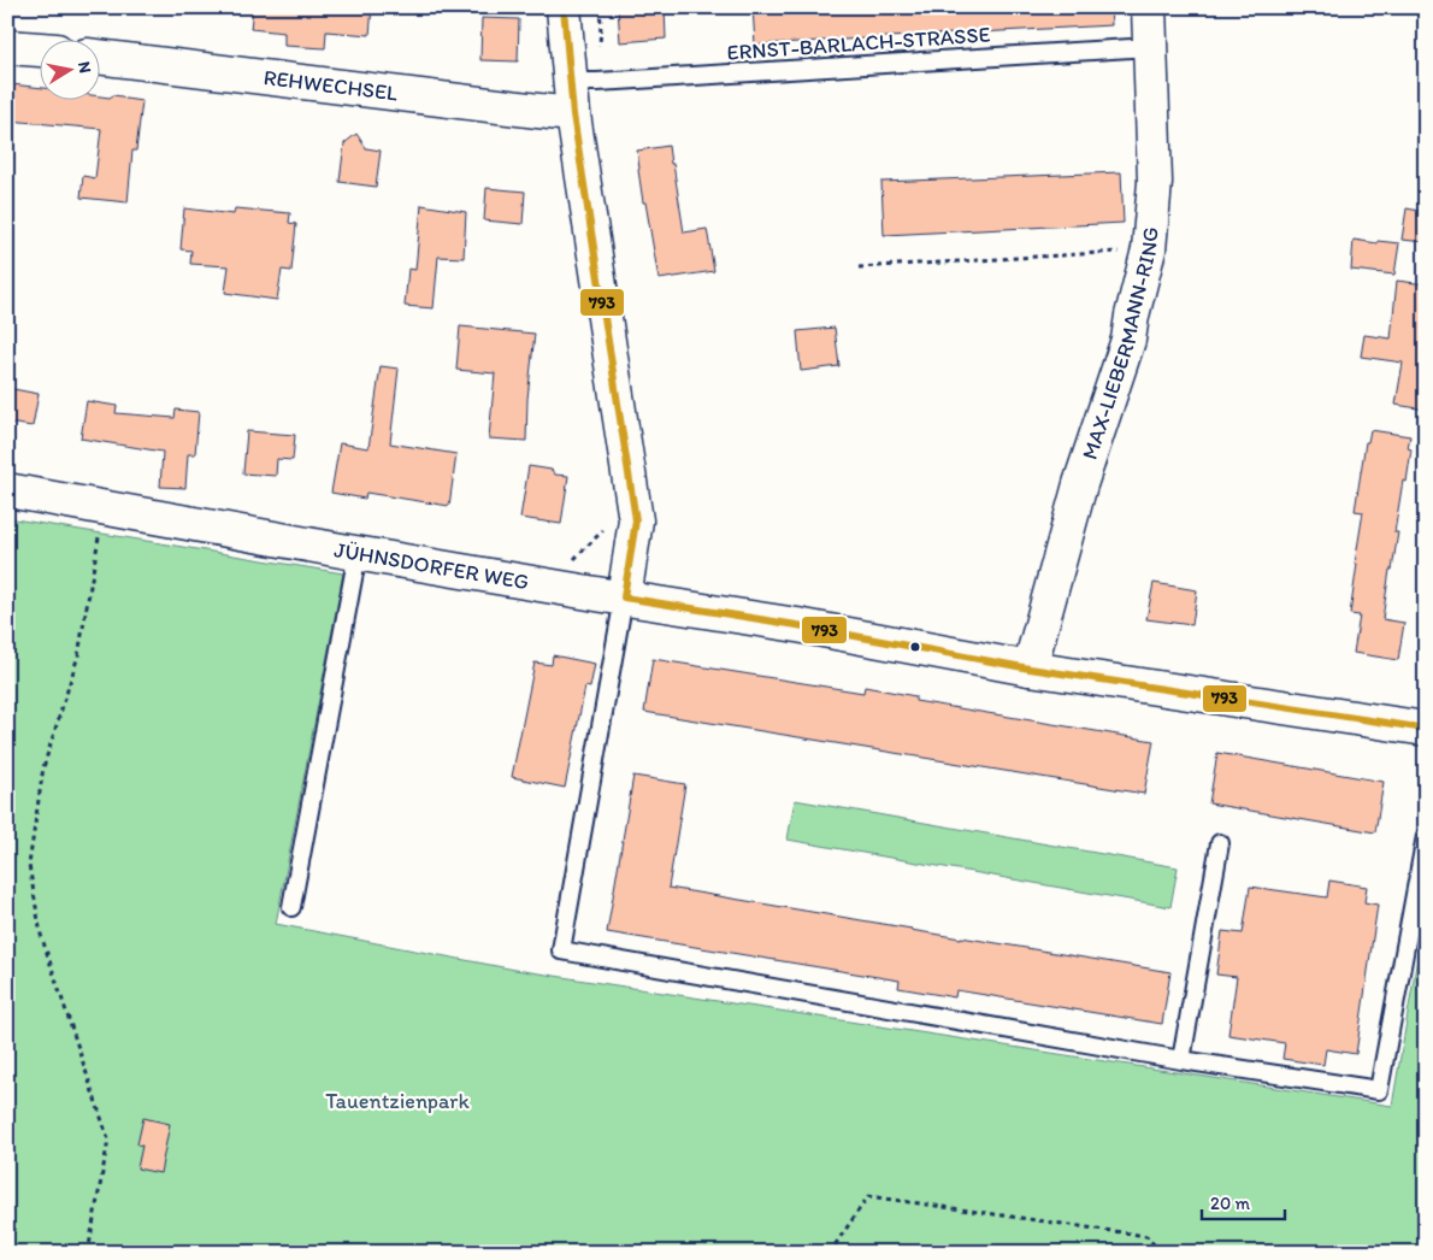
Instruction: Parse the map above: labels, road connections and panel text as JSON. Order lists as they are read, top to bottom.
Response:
{
  "streets": {
    "street": ["REHWECHSEL", "MAX-LIEBERMANN-RING", "JÜHNSDORFER WEG"],
    "lane": ["ERNST-BARLACH-STRASSE"]
  },
  "crossings": [
    ["ERNST-BARLACH-STRASSE", "MAX-LIEBERMANN-RING"],
    ["MAX-LIEBERMANN-RING", "JÜHNSDORFER WEG"]
  ],
  "parks": ["Tauentzienpark"],
  "lines": ["transit line 793"],
  "scale_bar": "20 m",
  "north": "right"
}
